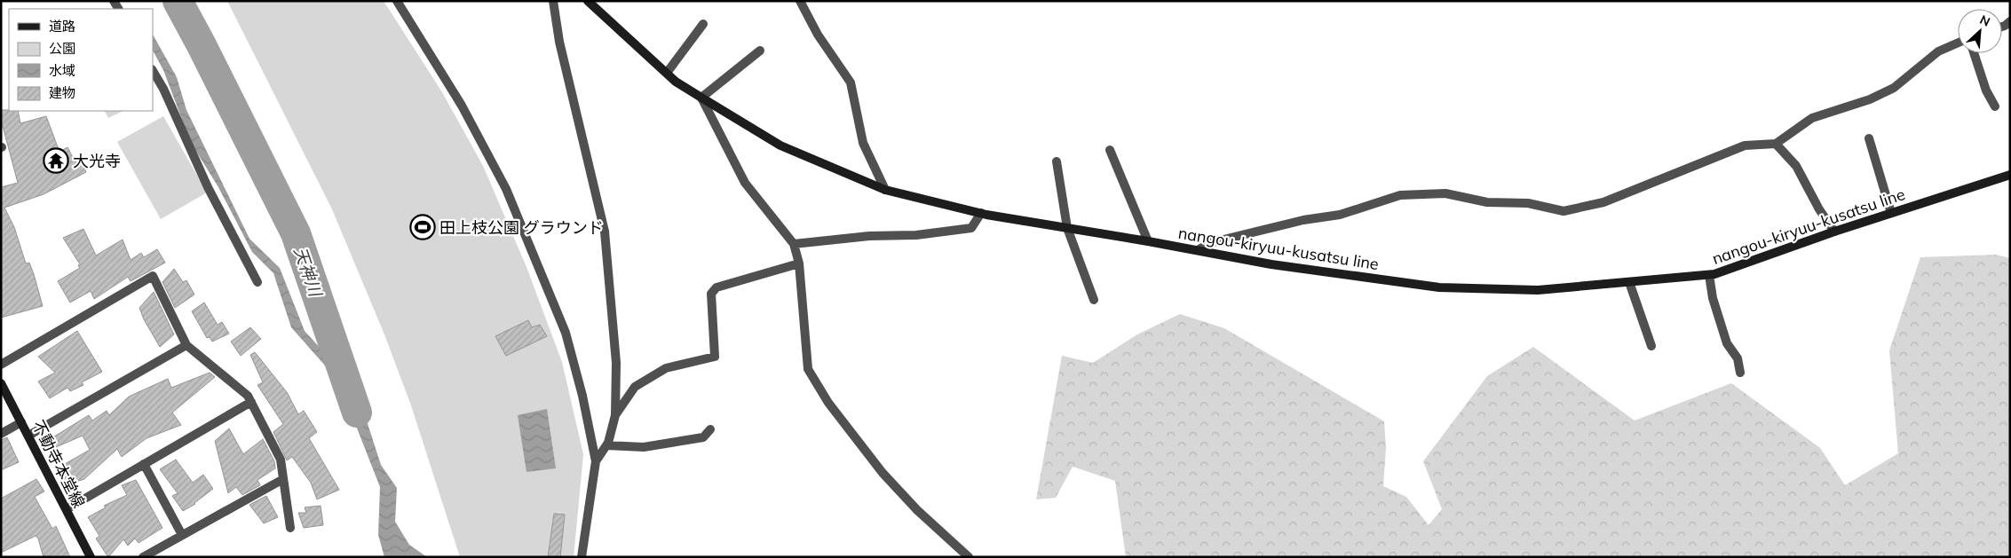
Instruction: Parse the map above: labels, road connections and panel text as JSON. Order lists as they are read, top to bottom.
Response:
{
  "streets": {
    "main road": ["nangou-kiryuu-kusatsu line", "不動寺本堂線"]
  },
  "water": ["天神川"],
  "places": {
    "temple": ["大光寺"],
    "sports": ["田上枝公園 グラウンド"]
  },
  "legend": [
    "道路",
    "公園",
    "水域",
    "建物"
  ],
  "north": "top right"
}
